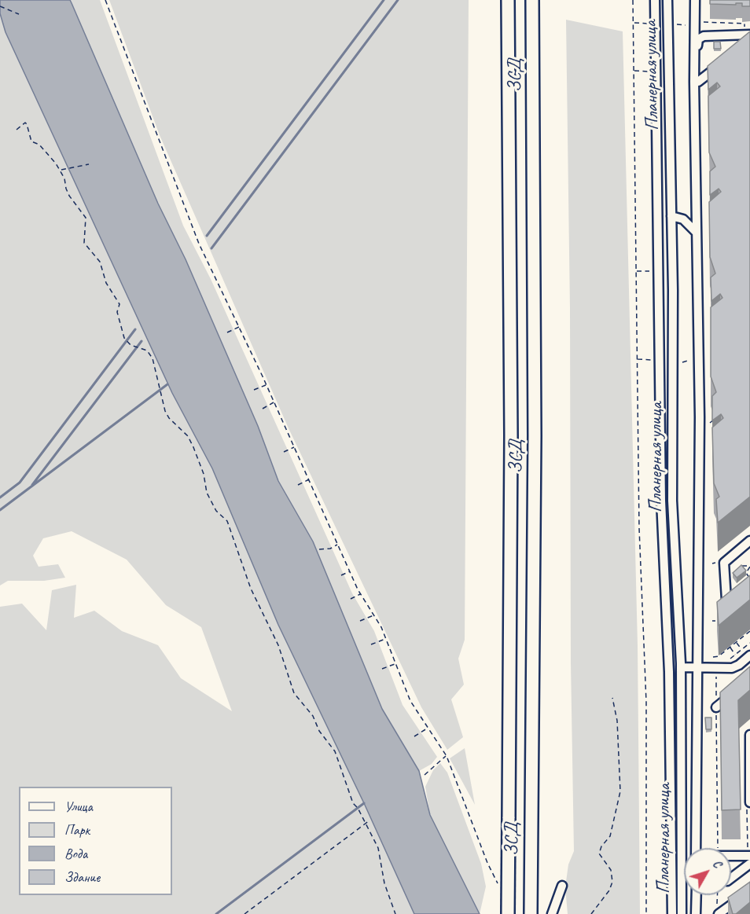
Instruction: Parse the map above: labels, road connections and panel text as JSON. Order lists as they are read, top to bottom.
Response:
{
  "streets": {
    "highway": ["ЗСД"],
    "street": ["Планерная улица"]
  },
  "legend": [
    "Улица",
    "Парк",
    "Вода",
    "Здание"
  ],
  "north": "top right"
}
